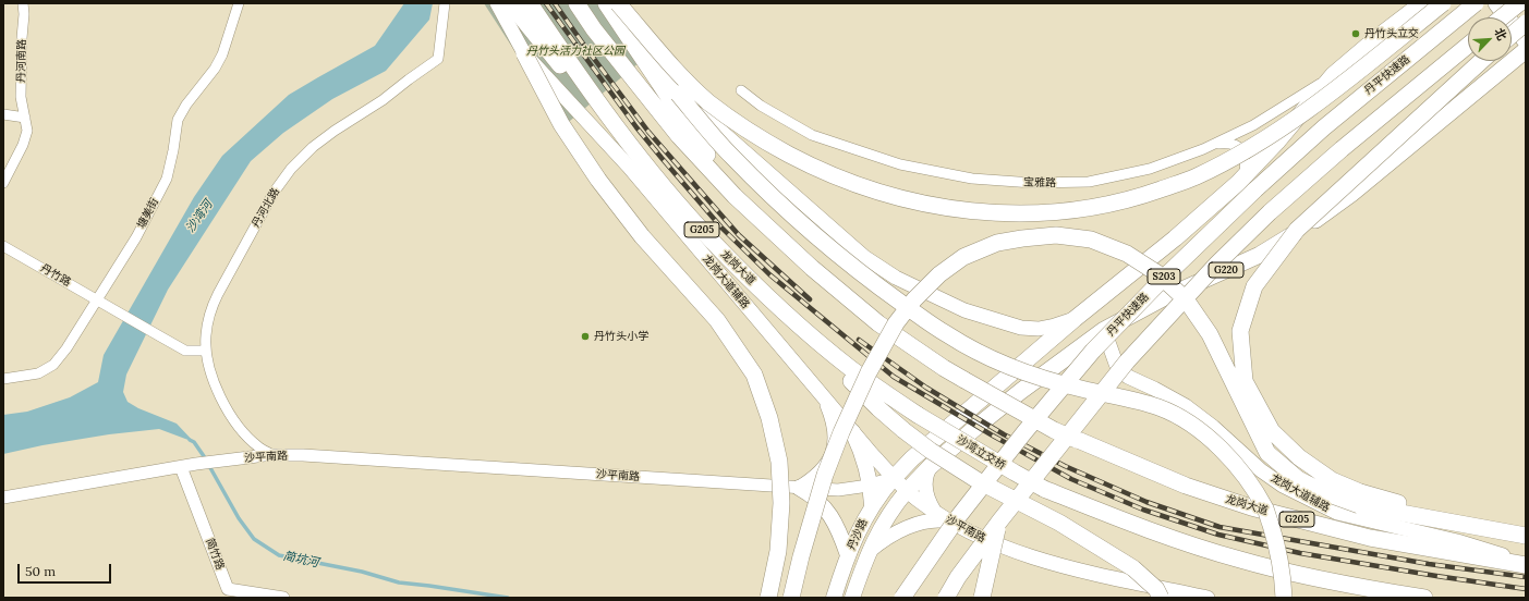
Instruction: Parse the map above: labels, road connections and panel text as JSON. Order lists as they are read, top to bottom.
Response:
{
  "streets": {
    "highway": [
      "丹平快速路",
      "G205",
      "龙岗大道",
      "G220",
      "S203",
      "沙湾立交桥"
    ],
    "main road": ["龙岗大道辅路", "沙平南路", "丹沙路"],
    "street": [
      "丹河南路",
      "宝雅路",
      "丹河北路",
      "塘美街",
      "丹竹路",
      "简竹路"
    ]
  },
  "crossings": [
    ["丹河北路", "丹竹路"],
    ["丹河北路", "沙平南路"],
    ["塘美街", "丹竹路"],
    ["G205", "龙岗大道"],
    ["龙岗大道", "龙岗大道辅路"],
    ["龙岗大道", "沙湾立交桥"],
    ["G220", "龙岗大道辅路"],
    ["G220", "沙平南路"],
    ["G220", "丹沙路"],
    ["龙岗大道辅路", "沙平南路"],
    ["龙岗大道辅路", "丹沙路"],
    ["沙平南路", "丹沙路"],
    ["沙平南路", "简竹路"]
  ],
  "water": ["沙湾河", "简坑河"],
  "parks": ["丹竹头活力社区公园"],
  "places": ["丹竹头立交", "丹竹头小学"],
  "scale_bar": "50 m",
  "north": "top right"
}
